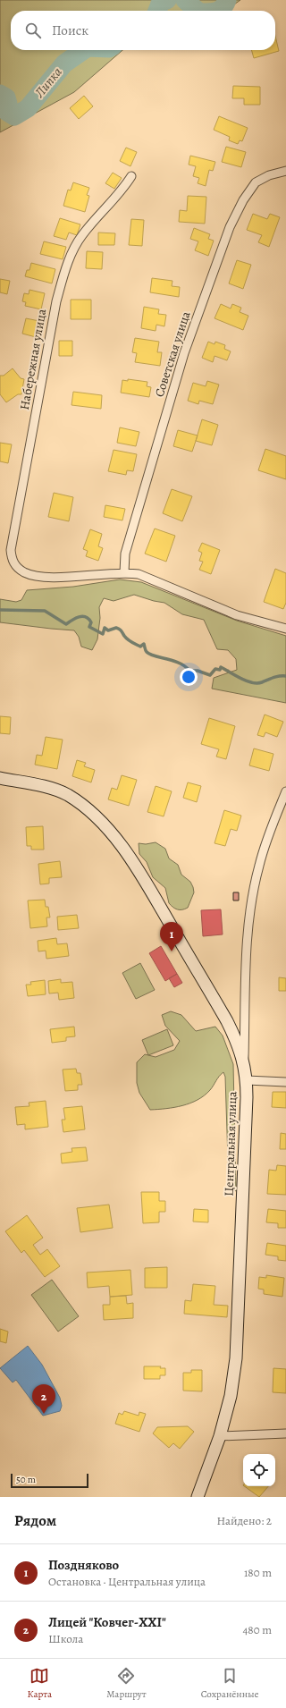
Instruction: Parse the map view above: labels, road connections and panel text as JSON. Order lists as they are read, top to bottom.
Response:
{
  "streets": {
    "street": ["Советская улица", "Набережная улица", "Центральная улица"]
  },
  "crossings": [
    ["Советская улица", "Набережная улица"]
  ],
  "water": ["Липка"],
  "scale_bar": "50 m",
  "page": {
    "search": "Поиск",
    "pins": ["1", "2"],
    "scale": "50 m",
    "heading": ["Рядом", "Найдено: 2"],
    "list": [
      {
        "mark": "1",
        "name": "Поздняково",
        "note": "Остановка · Центральная улица",
        "value": "180 m"
      },
      {
        "mark": "2",
        "name": "Лицей \"Ковчег-XXI\"",
        "note": "Школа",
        "value": "480 m"
      }
    ],
    "nav": ["Карта", "Маршрут", "Сохранённые"]
  }
}
